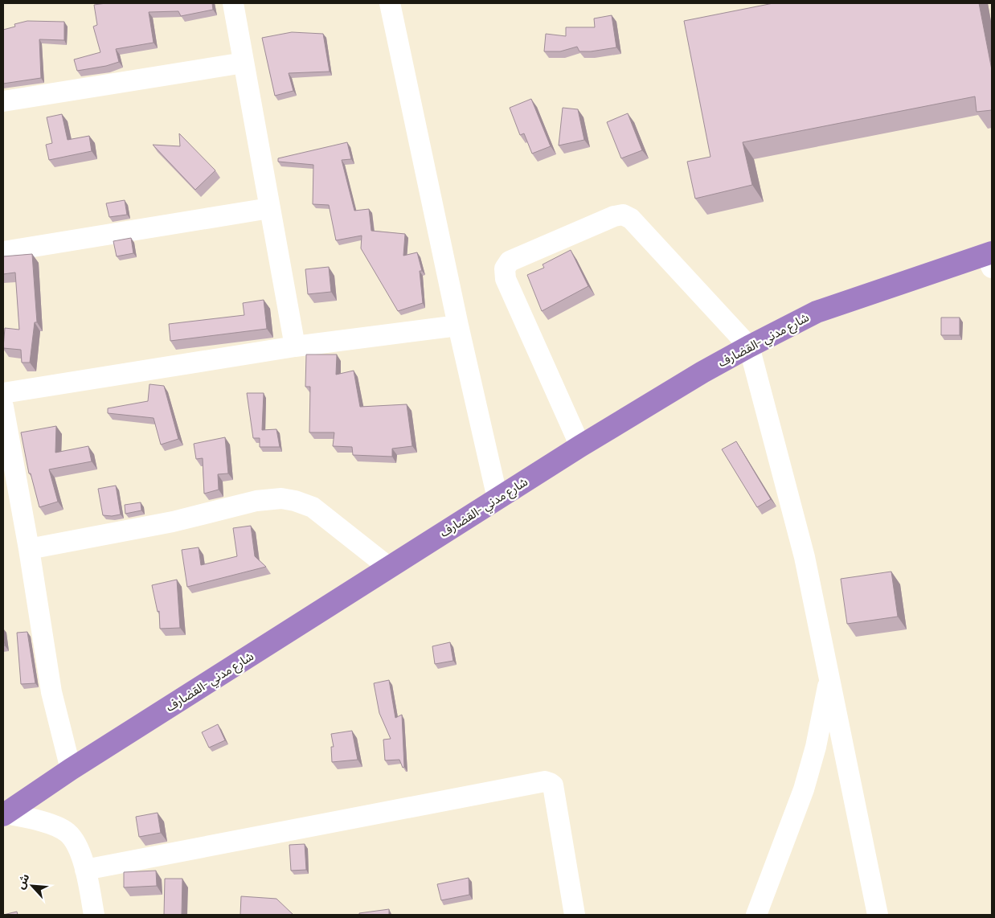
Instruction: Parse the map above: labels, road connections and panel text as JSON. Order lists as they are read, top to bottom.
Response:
{
  "streets": {
    "highway": ["شارع مدني -القضارف"]
  },
  "north": "top left"
}
